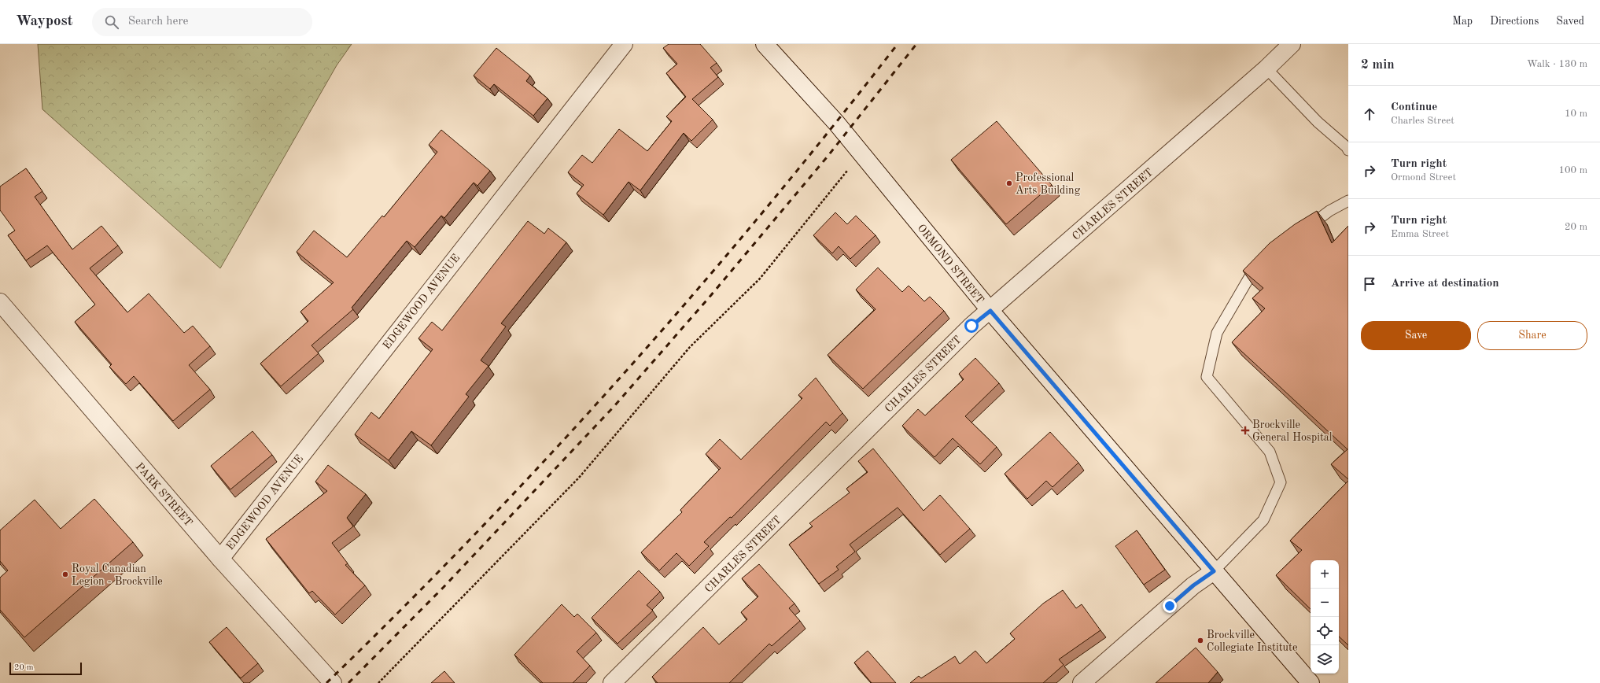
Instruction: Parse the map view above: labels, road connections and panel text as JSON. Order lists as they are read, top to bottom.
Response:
{
  "streets": {
    "street": [
      "CHARLES STREET",
      "ORMOND STREET",
      "EDGEWOOD AVENUE",
      "PARK STREET"
    ]
  },
  "crossings": [
    ["CHARLES STREET", "ORMOND STREET"],
    ["EDGEWOOD AVENUE", "PARK STREET"]
  ],
  "places": {
    "other": ["Professional Arts Building", "Royal Canadian Legion - Brockville", "Brockville Collegiate Institute"],
    "health": ["Brockville General Hospital"]
  },
  "scale_bar": "20 m",
  "page": {
    "header": "Waypost",
    "search": "Search here",
    "nav": ["Map", "Directions", "Saved"],
    "heading": ["2 min", "Walk · 130 m"],
    "list": [
      ["Continue", "Charles Street", "10 m"],
      ["Turn right", "Ormond Street", "100 m"],
      ["Turn right", "Emma Street", "20 m"],
      "Arrive at destination"
    ],
    "buttons": ["Save", "Share"],
    "map_buttons": ["+", "−"],
    "scale": "20 m"
  }
}
